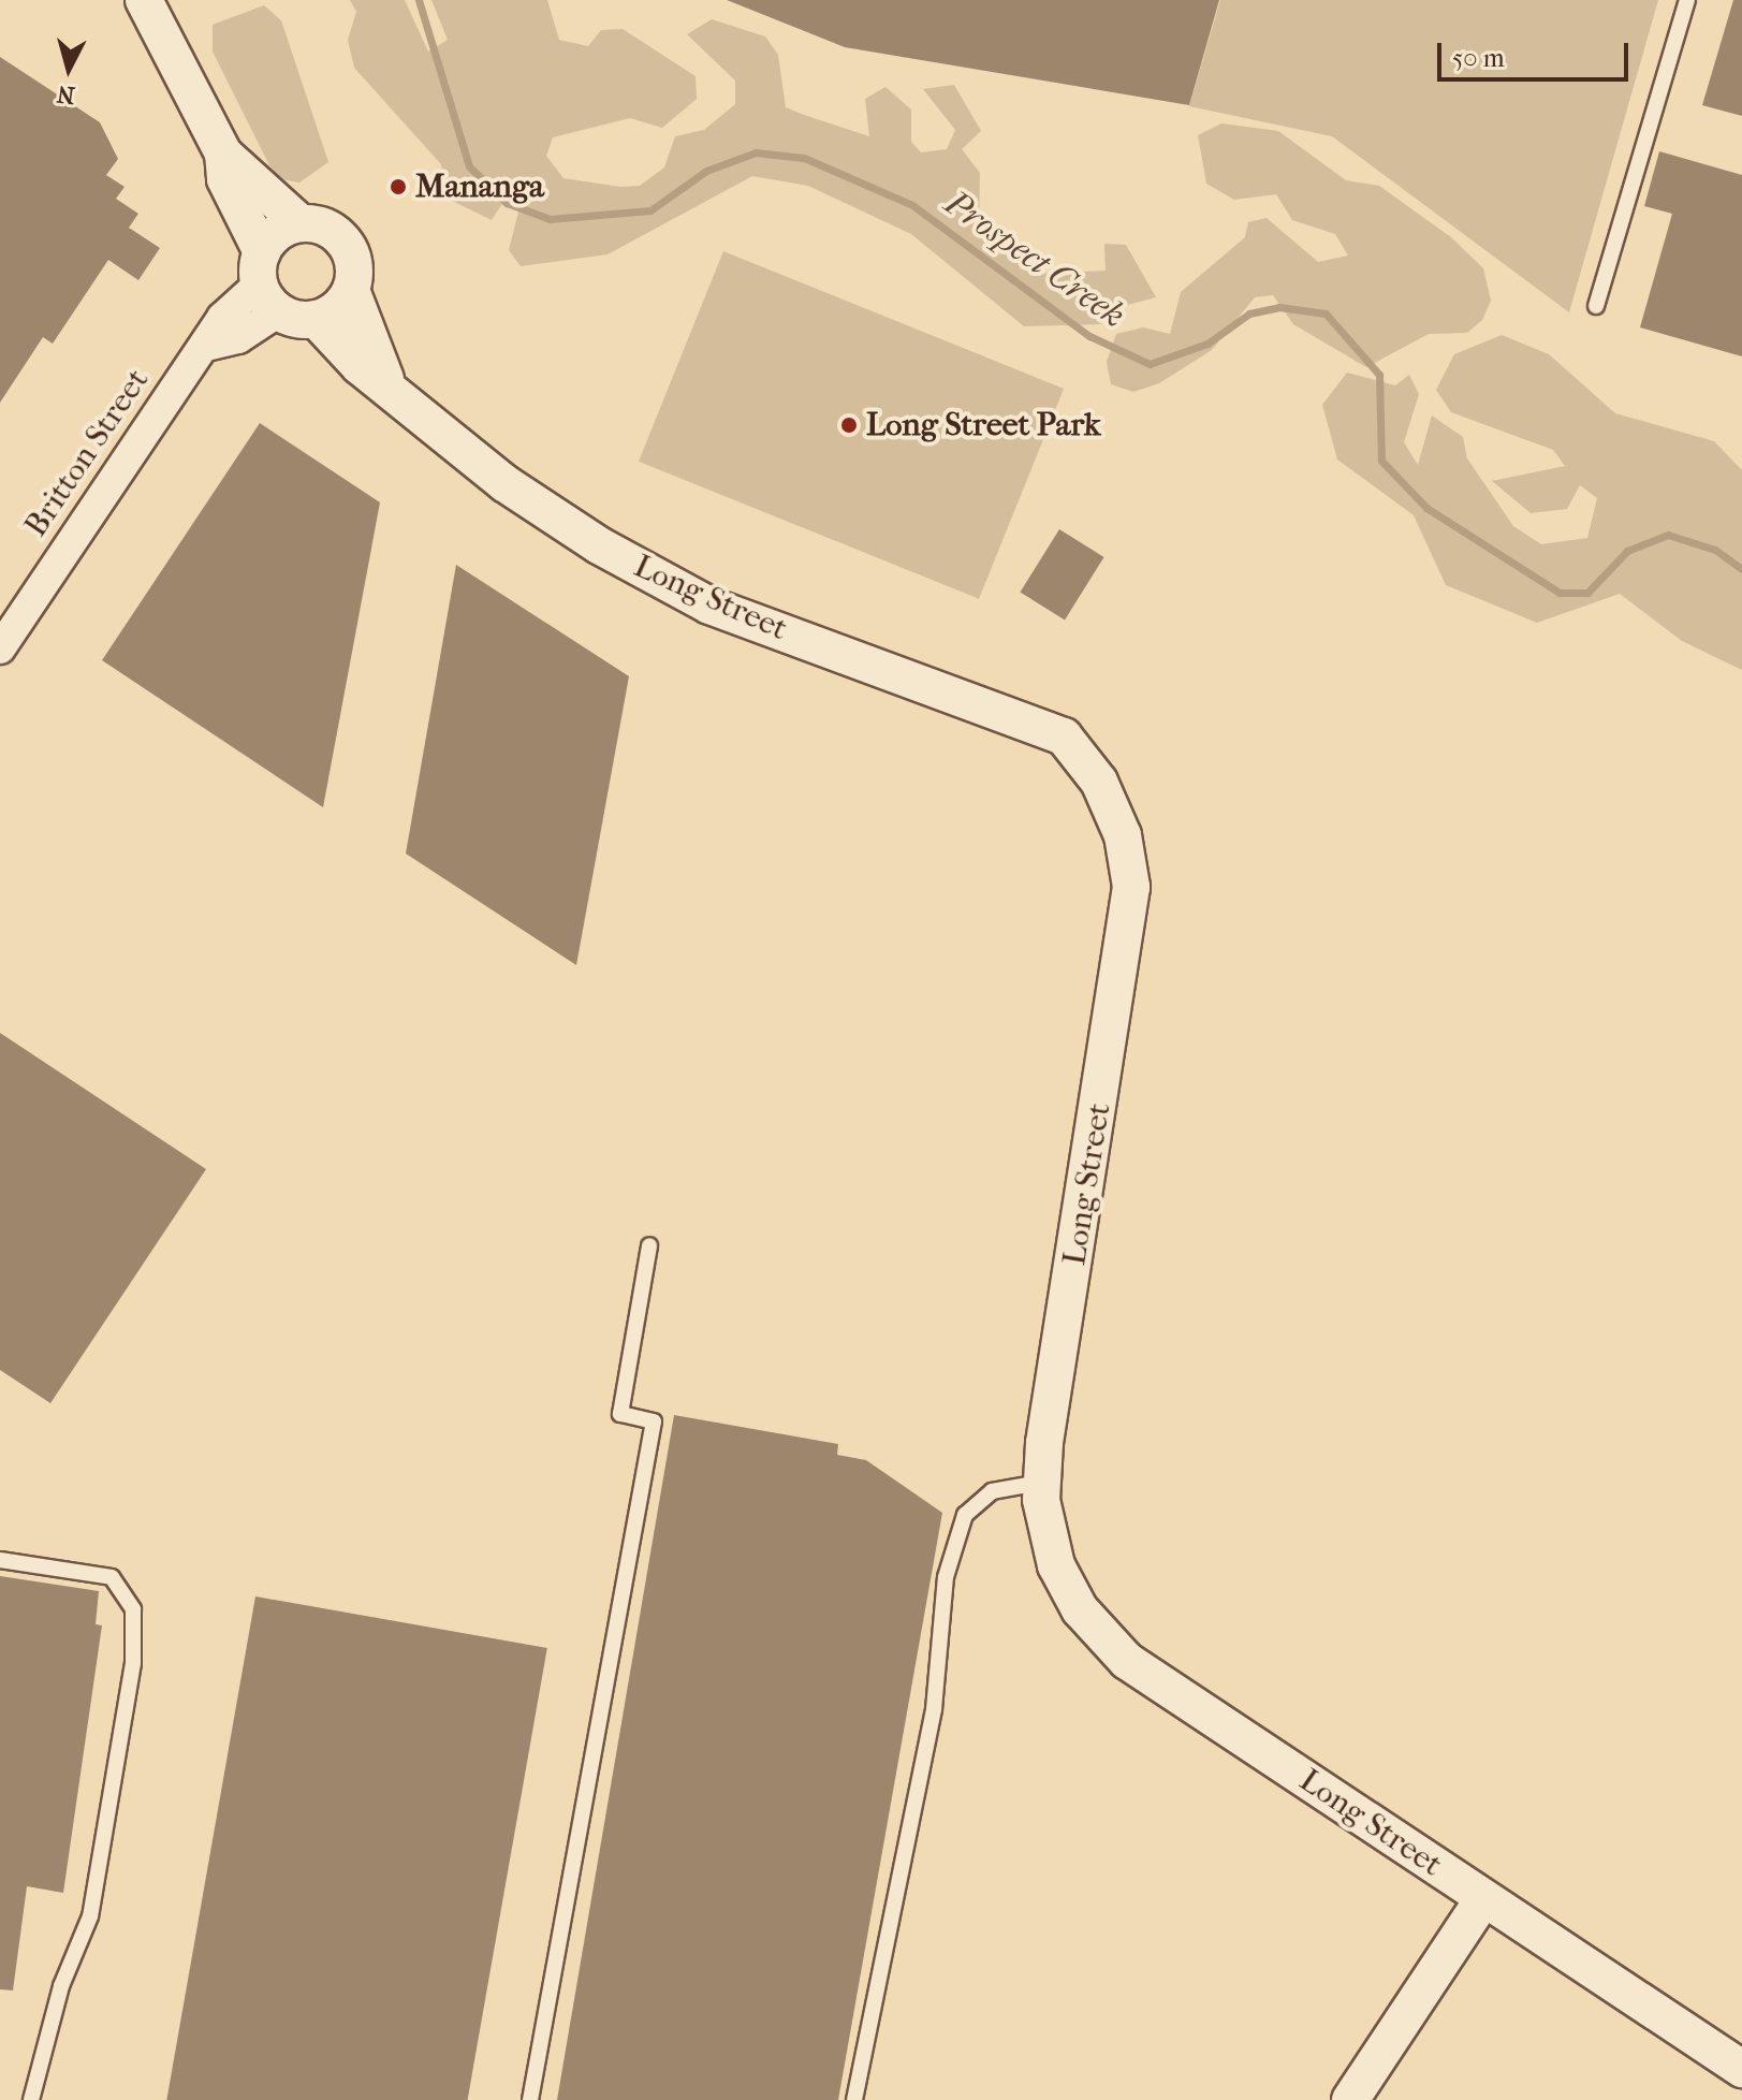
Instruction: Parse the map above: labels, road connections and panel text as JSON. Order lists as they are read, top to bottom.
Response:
{
  "streets": {
    "street": ["Britton Street", "Long Street"]
  },
  "water": ["Prospect Creek"],
  "places": ["Mananga", "Long Street Park"],
  "scale_bar": "50 m",
  "north": "bottom"
}
